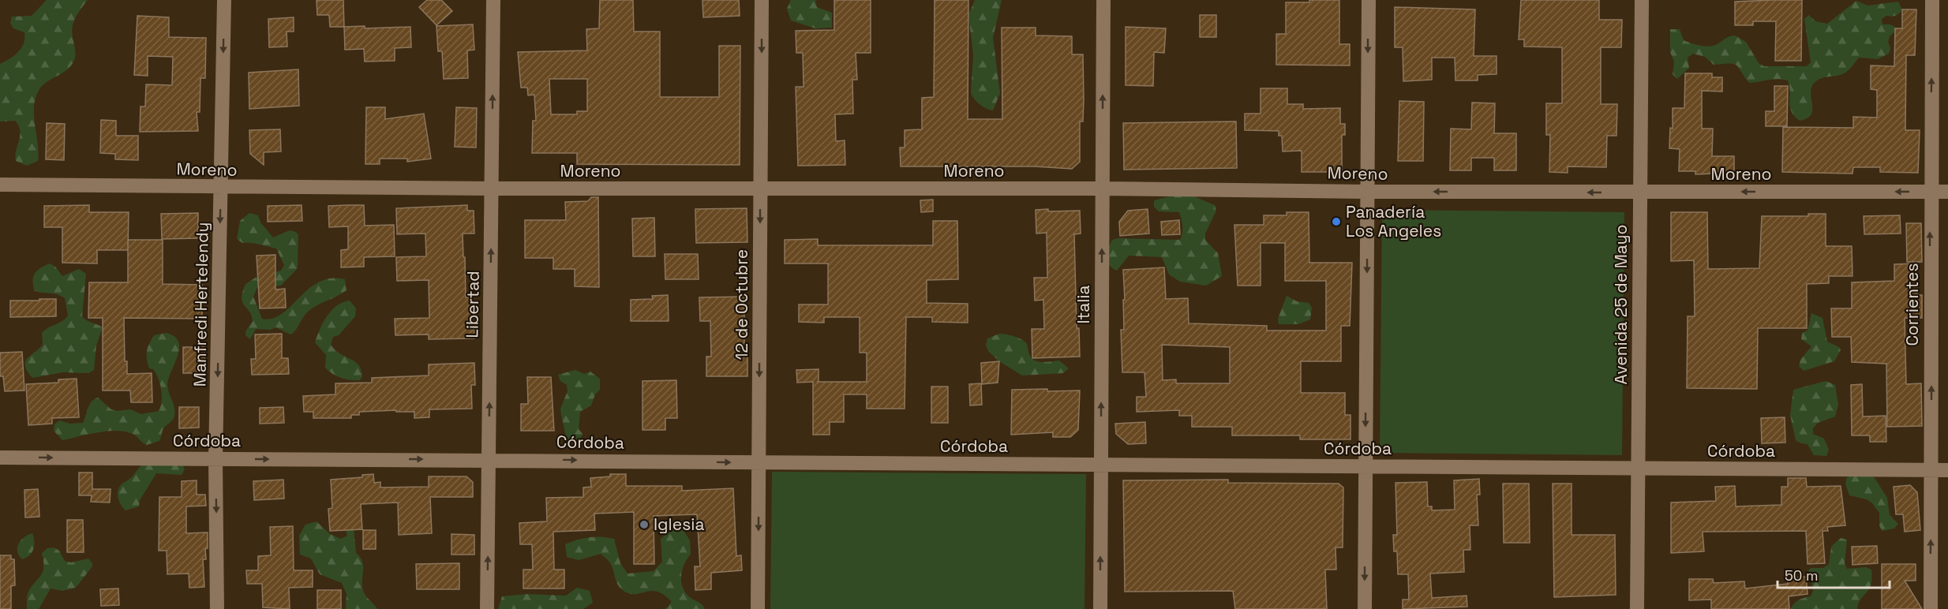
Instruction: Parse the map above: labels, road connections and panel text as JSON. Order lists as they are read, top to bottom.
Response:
{
  "streets": {
    "street": [
      "Moreno",
      "Manfredi Hertelendy",
      "Libertad",
      "12 de Octubre",
      "Italia",
      "Avenida 25 de Mayo",
      "Corrientes",
      "Córdoba"
    ]
  },
  "crossings": [
    ["Moreno", "Manfredi Hertelendy"],
    ["Moreno", "Libertad"],
    ["Moreno", "12 de Octubre"],
    ["Moreno", "Italia"],
    ["Moreno", "Avenida 25 de Mayo"],
    ["Moreno", "Corrientes"],
    ["Manfredi Hertelendy", "Córdoba"],
    ["Libertad", "Córdoba"],
    ["12 de Octubre", "Córdoba"],
    ["Italia", "Córdoba"],
    ["Avenida 25 de Mayo", "Córdoba"],
    ["Corrientes", "Córdoba"]
  ],
  "one_way": [
    "Manfredi Hertelendy",
    "Libertad",
    "12 de Octubre",
    "Italia",
    "Corrientes",
    "Córdoba"
  ],
  "places": ["Panadería Los Angeles", "Iglesia"],
  "scale_bar": "50 m"
}
